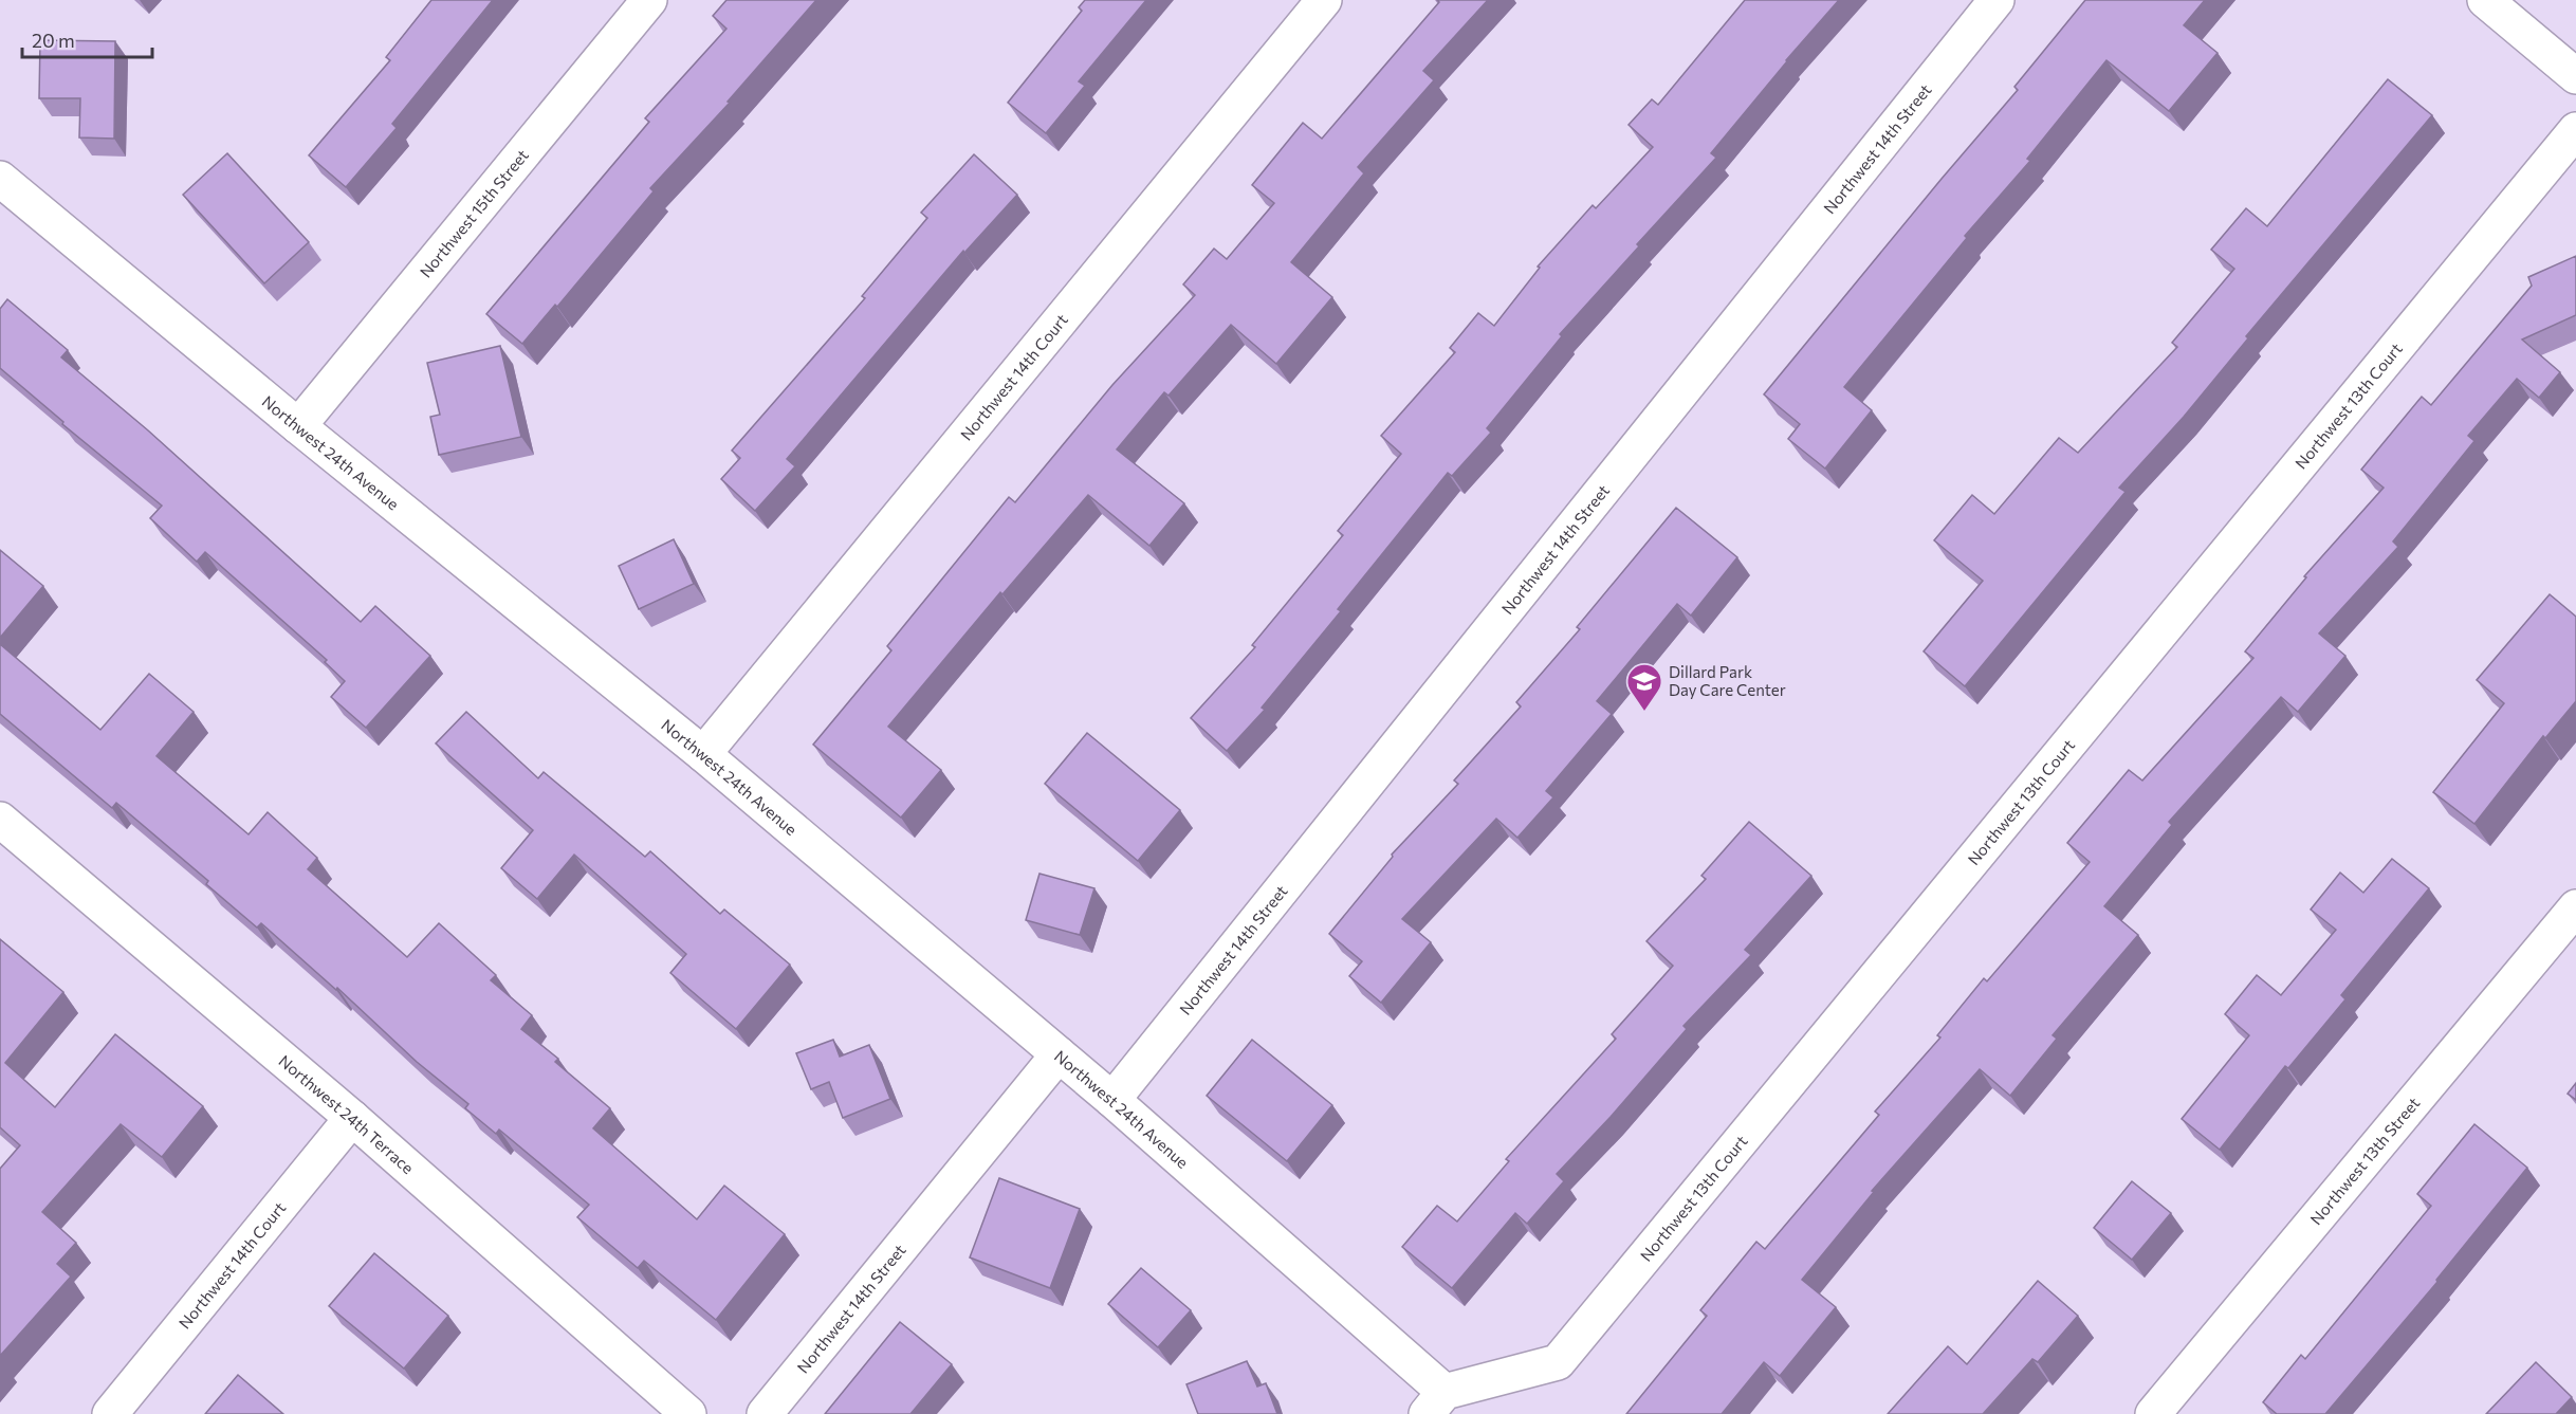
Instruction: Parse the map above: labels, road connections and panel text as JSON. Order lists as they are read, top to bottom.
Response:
{
  "streets": {
    "street": [
      "Northwest 14th Street",
      "Northwest 15th Street",
      "Northwest 14th Court",
      "Northwest 13th Court",
      "Northwest 24th Avenue",
      "Northwest 24th Terrace",
      "Northwest 13th Street"
    ]
  },
  "crossings": [
    ["Northwest 14th Street", "Northwest 24th Avenue"],
    ["Northwest 15th Street", "Northwest 24th Avenue"],
    ["Northwest 14th Court", "Northwest 24th Avenue"],
    ["Northwest 14th Court", "Northwest 24th Terrace"],
    ["Northwest 13th Court", "Northwest 24th Avenue"]
  ],
  "places": {
    "school or university": ["Dillard Park Day Care Center"]
  },
  "scale_bar": "20 m"
}
